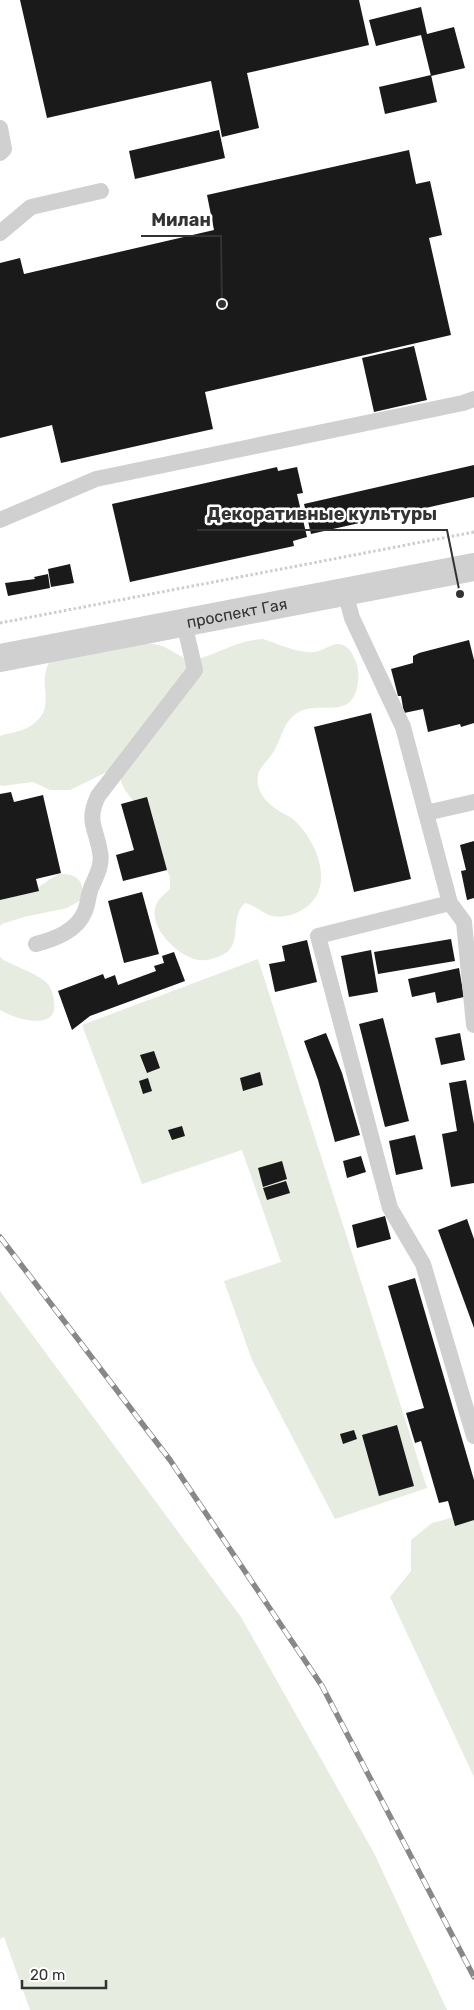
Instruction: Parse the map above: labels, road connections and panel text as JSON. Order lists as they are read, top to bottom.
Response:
{
  "streets": {
    "street": ["проспект Гая"]
  },
  "places": ["Милан", "Декоративные культуры"],
  "scale_bar": "20 m"
}
